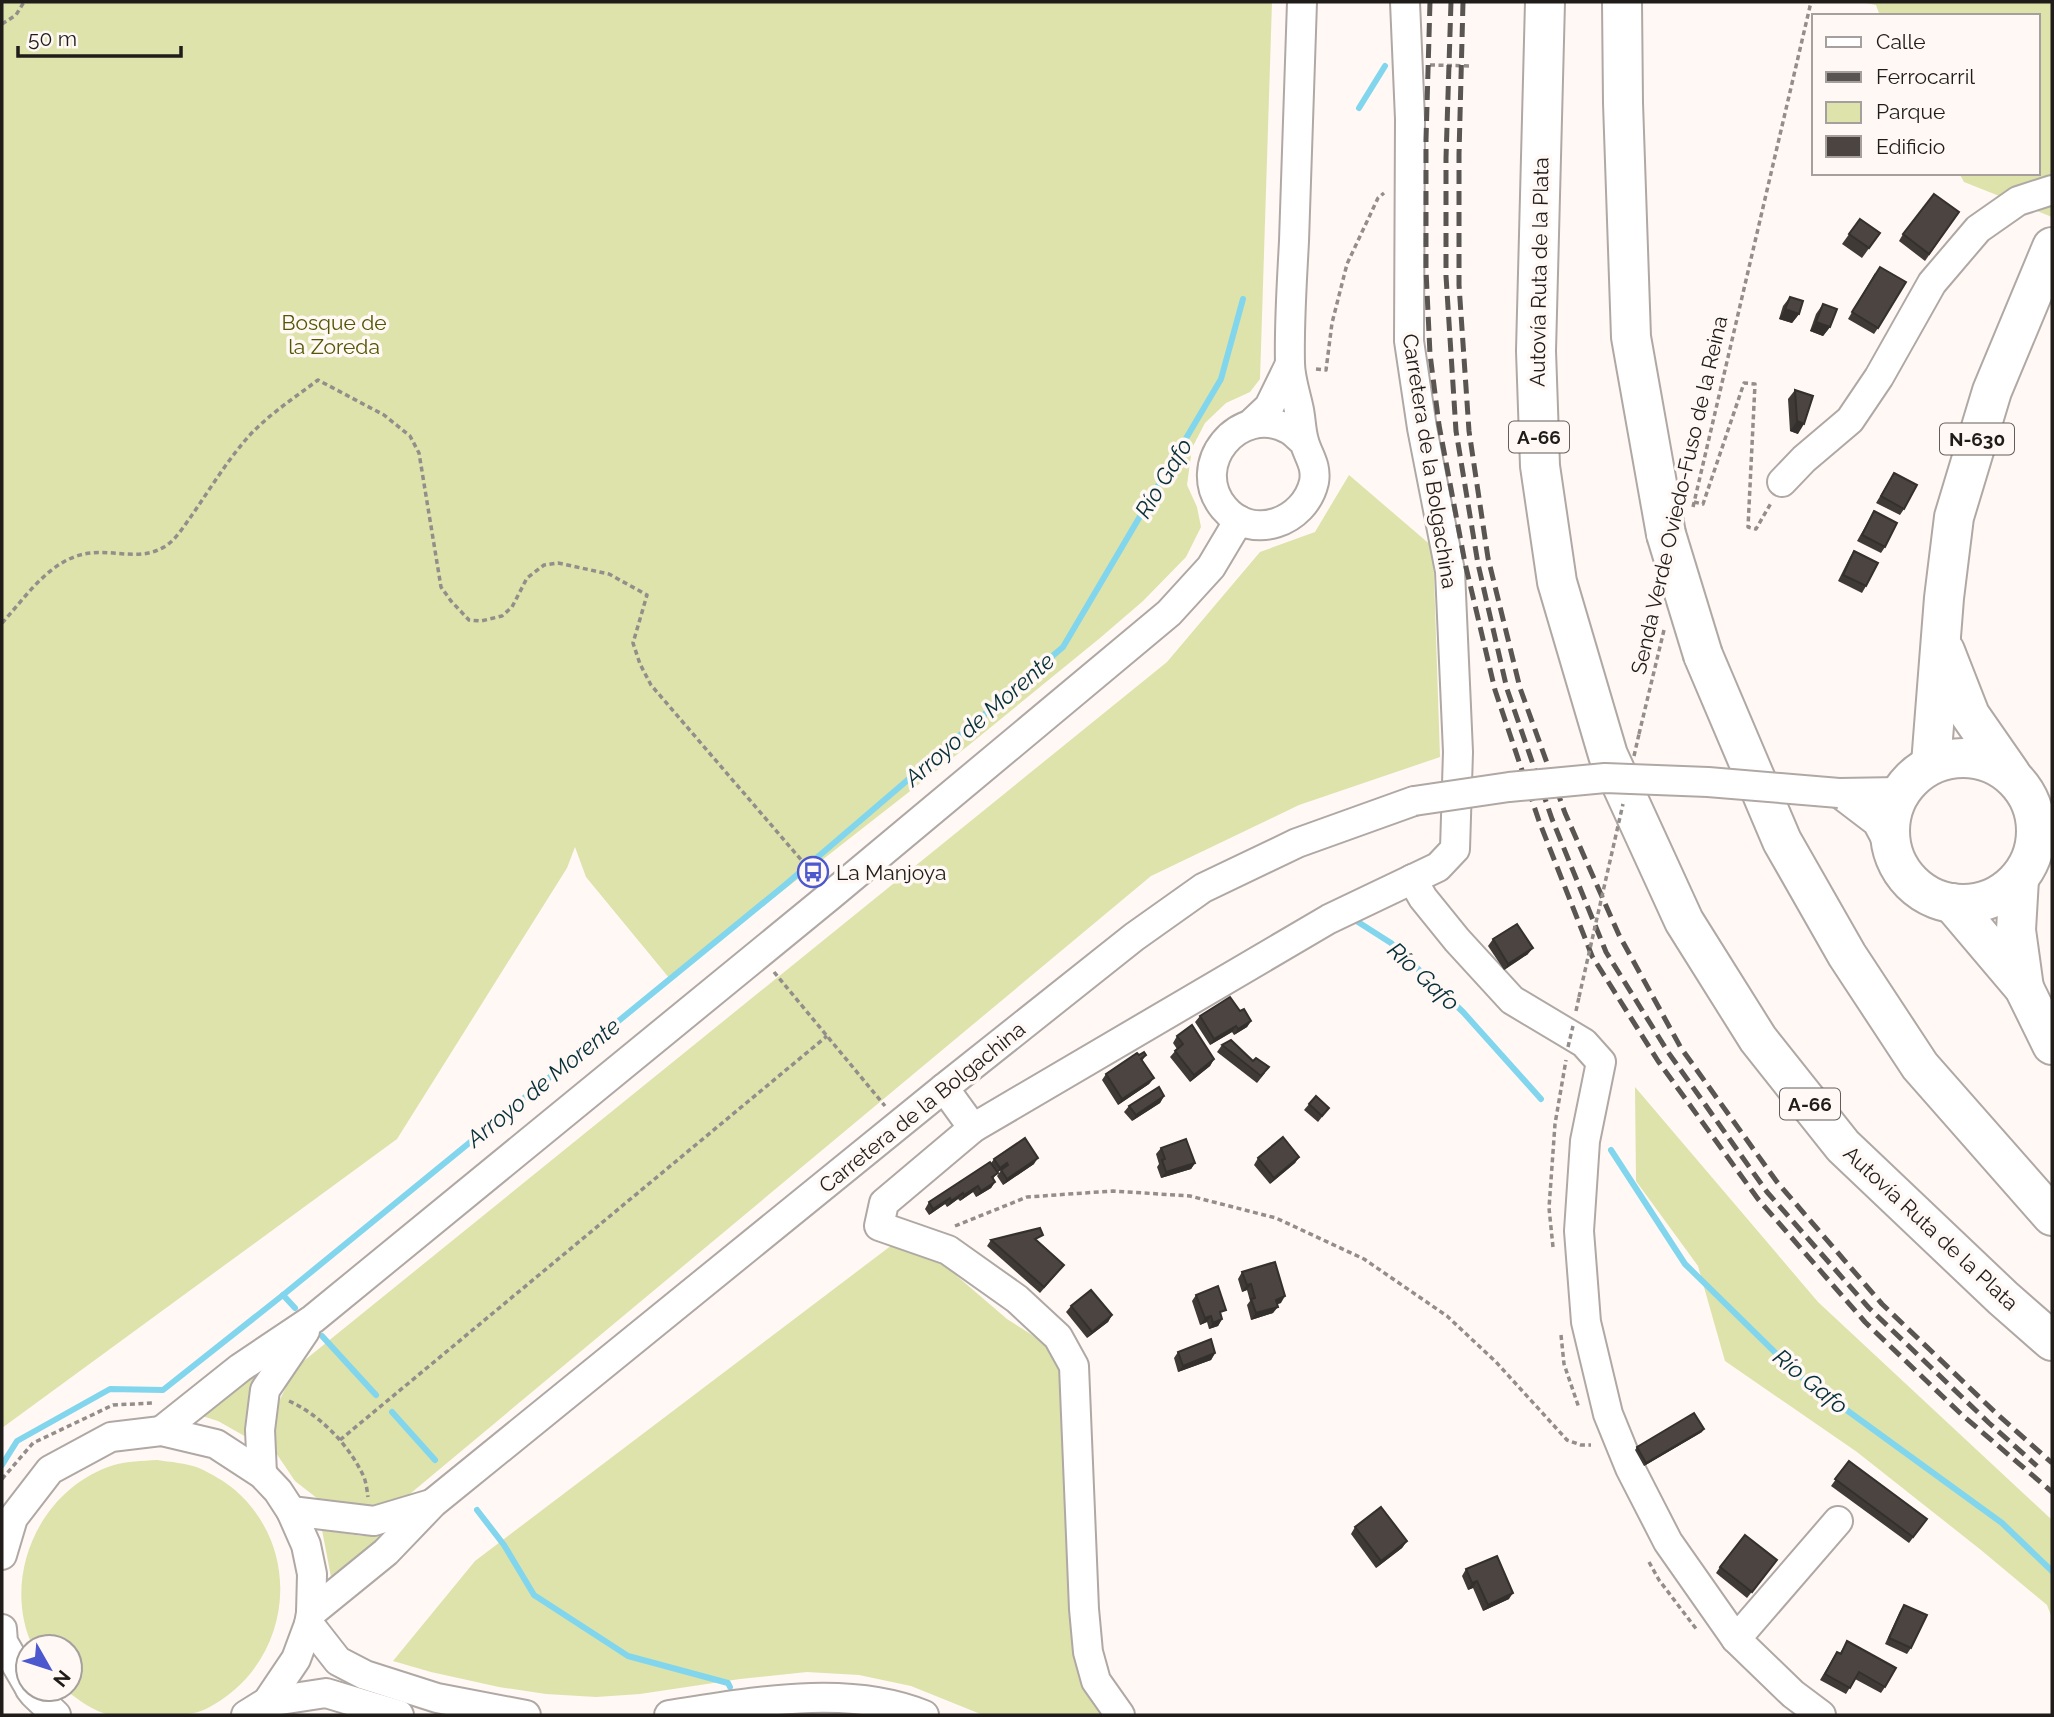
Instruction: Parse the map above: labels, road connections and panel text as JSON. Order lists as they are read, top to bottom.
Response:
{
  "streets": {
    "highway": ["Autovía Ruta de la Plata", "A-66", "N-630"],
    "street": ["Carretera de la Bolgachina"],
    "path": ["Senda Verde Oviedo-Fuso de la Reina"]
  },
  "crossings": [
    ["N-630", "Carretera de la Bolgachina"]
  ],
  "water": ["Río Gafo", "Arroyo de Morente"],
  "parks": ["Bosque de la Zoreda"],
  "places": {
    "bus stop": ["La Manjoya"]
  },
  "legend": [
    "Calle",
    "Ferrocarril",
    "Parque",
    "Edificio"
  ],
  "scale_bar": "50 m",
  "north": "bottom right"
}
